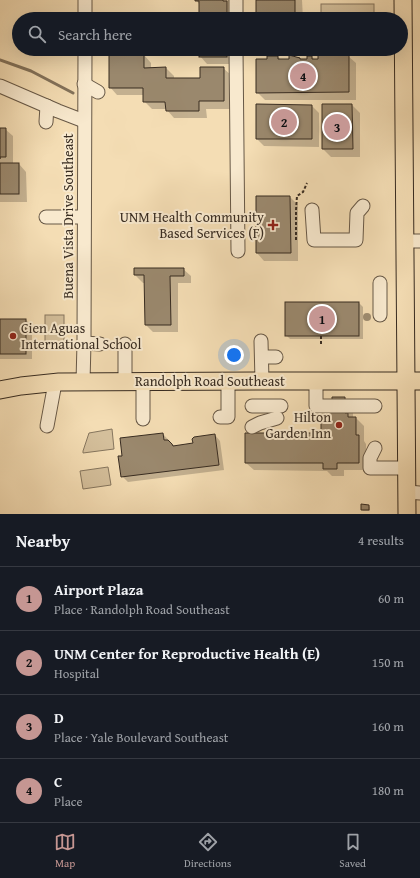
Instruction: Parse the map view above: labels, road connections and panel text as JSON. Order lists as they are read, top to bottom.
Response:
{
  "streets": {
    "main road": ["Randolph Road Southeast"],
    "street": ["Buena Vista Drive Southeast"]
  },
  "crossings": [
    ["Buena Vista Drive Southeast", "Randolph Road Southeast"]
  ],
  "places": {
    "health": ["UNM Health Community Based Services (F)"],
    "other": ["Cien Aguas International School", "Hilton Garden Inn"]
  },
  "page": {
    "search": "Search here",
    "pins": [
      "4",
      "2",
      "3",
      "1"
    ],
    "heading": ["Nearby", "4 results"],
    "list": [
      {
        "mark": "1",
        "name": "Airport Plaza",
        "note": "Place · Randolph Road Southeast",
        "value": "60 m"
      },
      {
        "mark": "2",
        "name": "UNM Center for Reproductive Health (E)",
        "note": "Hospital",
        "value": "150 m"
      },
      {
        "mark": "3",
        "name": "D",
        "note": "Place · Yale Boulevard Southeast",
        "value": "160 m"
      },
      {
        "mark": "4",
        "name": "C",
        "note": "Place",
        "value": "180 m"
      }
    ],
    "nav": ["Map", "Directions", "Saved"]
  }
}
